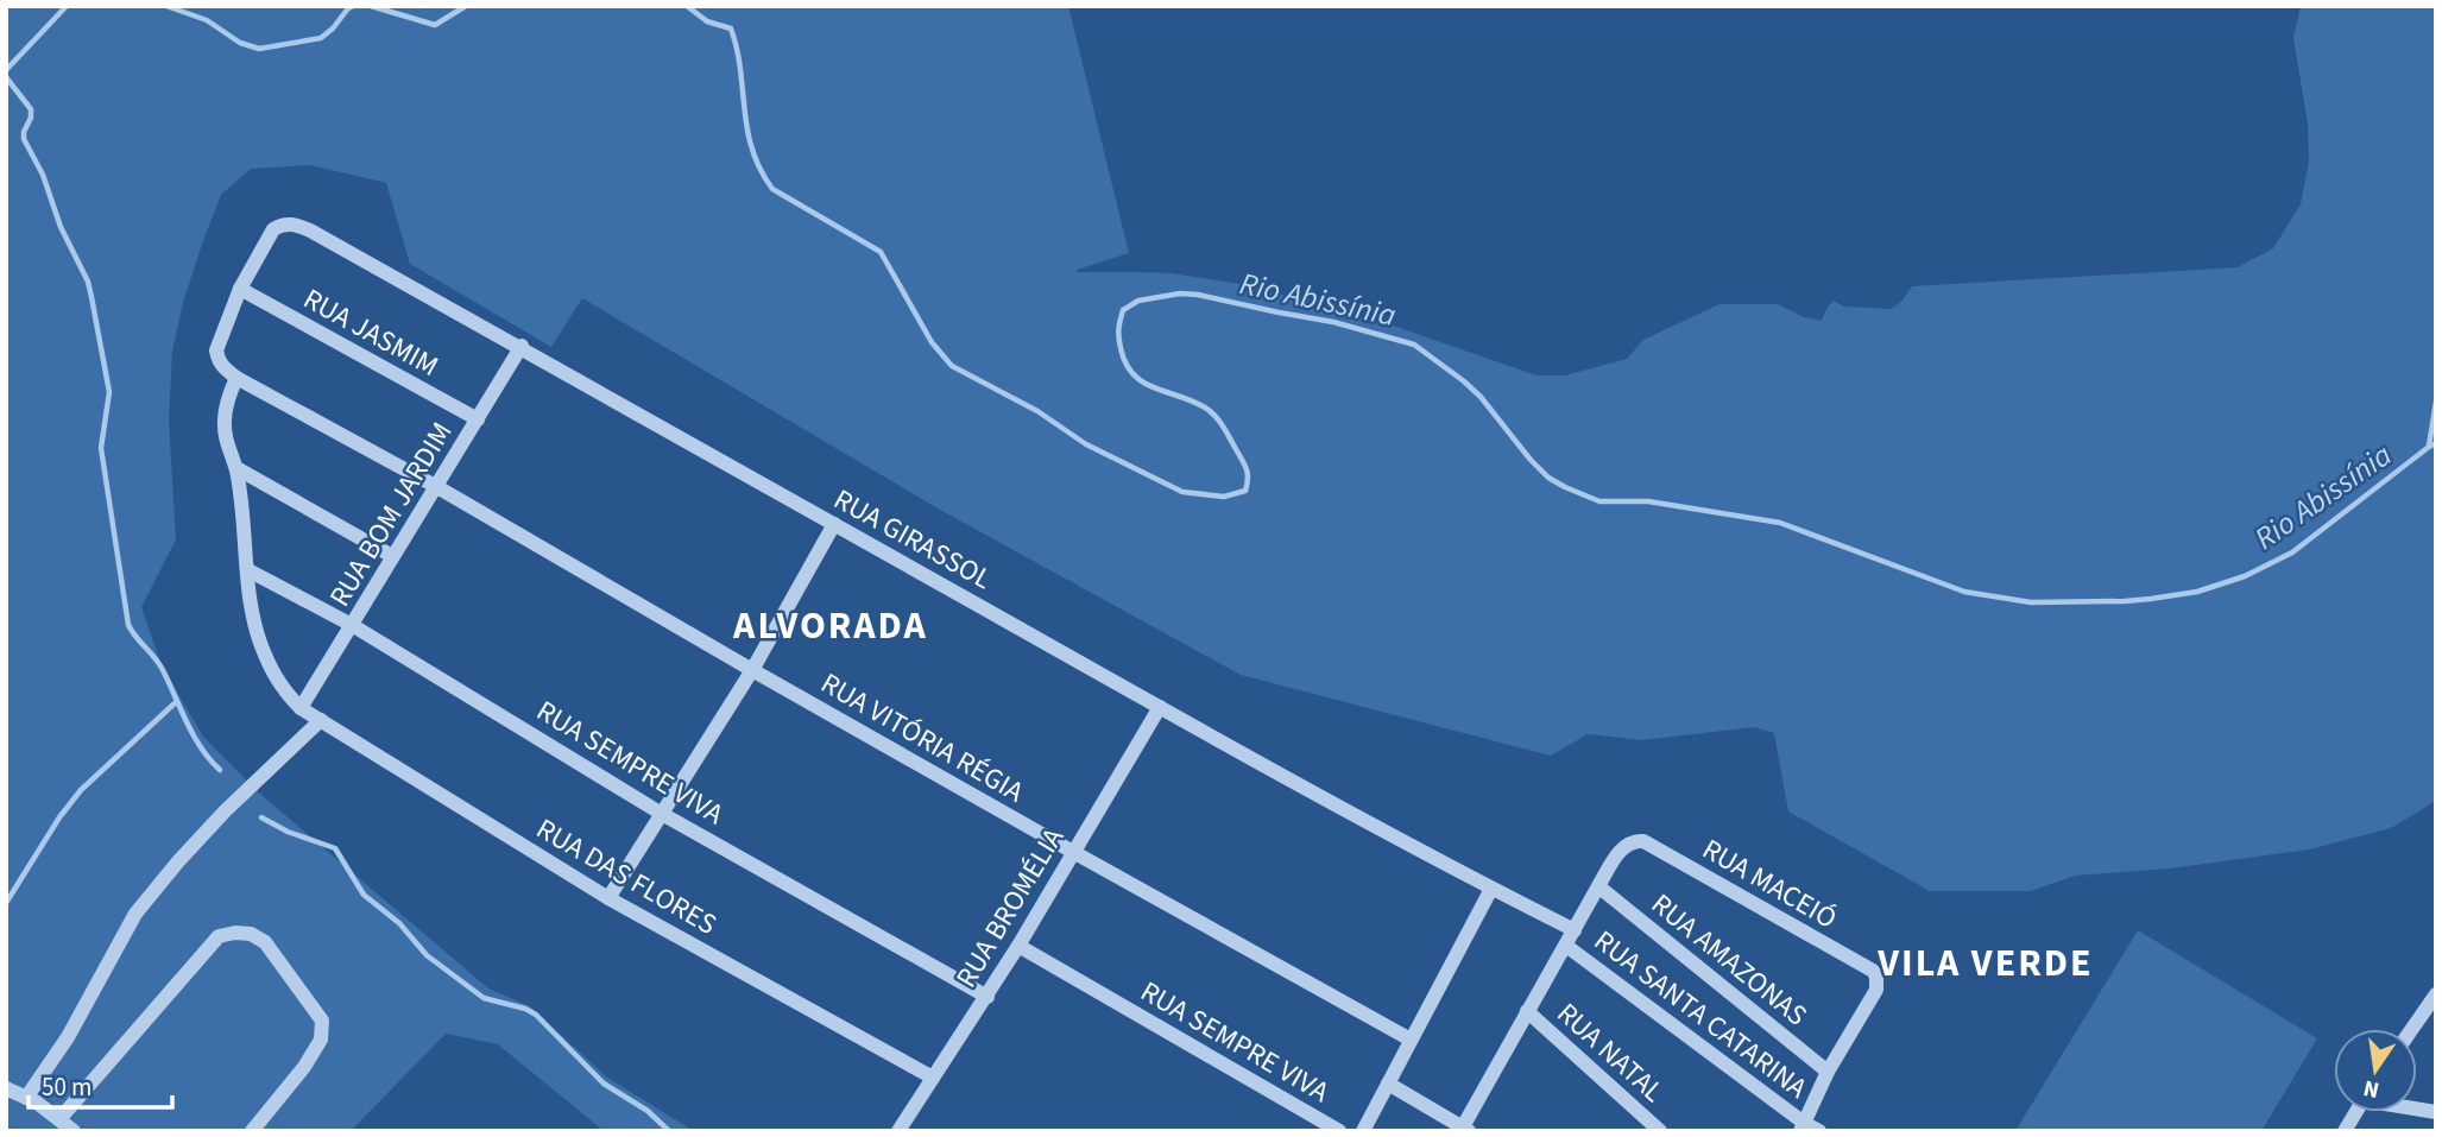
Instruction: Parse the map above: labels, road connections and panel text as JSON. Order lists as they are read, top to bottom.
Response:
{
  "streets": {
    "street": [
      "RUA JASMIM",
      "RUA BOM JARDIM",
      "RUA GIRASSOL",
      "RUA VITÓRIA RÉGIA",
      "RUA SEMPRE VIVA",
      "RUA DAS FLORES",
      "RUA MACEIÓ",
      "RUA BROMÉLIA",
      "RUA AMAZONAS",
      "RUA SANTA CATARINA",
      "RUA NATAL"
    ]
  },
  "crossings": [
    ["RUA JASMIM", "RUA BOM JARDIM"],
    ["RUA JASMIM", "RUA GIRASSOL"],
    ["RUA BOM JARDIM", "RUA GIRASSOL"],
    ["RUA BOM JARDIM", "RUA VITÓRIA RÉGIA"],
    ["RUA BOM JARDIM", "RUA SEMPRE VIVA"],
    ["RUA BOM JARDIM", "RUA DAS FLORES"],
    ["RUA GIRASSOL", "RUA BROMÉLIA"],
    ["RUA VITÓRIA RÉGIA", "RUA BROMÉLIA"],
    ["RUA SEMPRE VIVA", "RUA BROMÉLIA"],
    ["RUA DAS FLORES", "RUA BROMÉLIA"],
    ["RUA MACEIÓ", "RUA AMAZONAS"]
  ],
  "districts": ["ALVORADA", "VILA VERDE"],
  "water": ["Rio Abissínia"],
  "scale_bar": "50 m",
  "north": "bottom"
}
